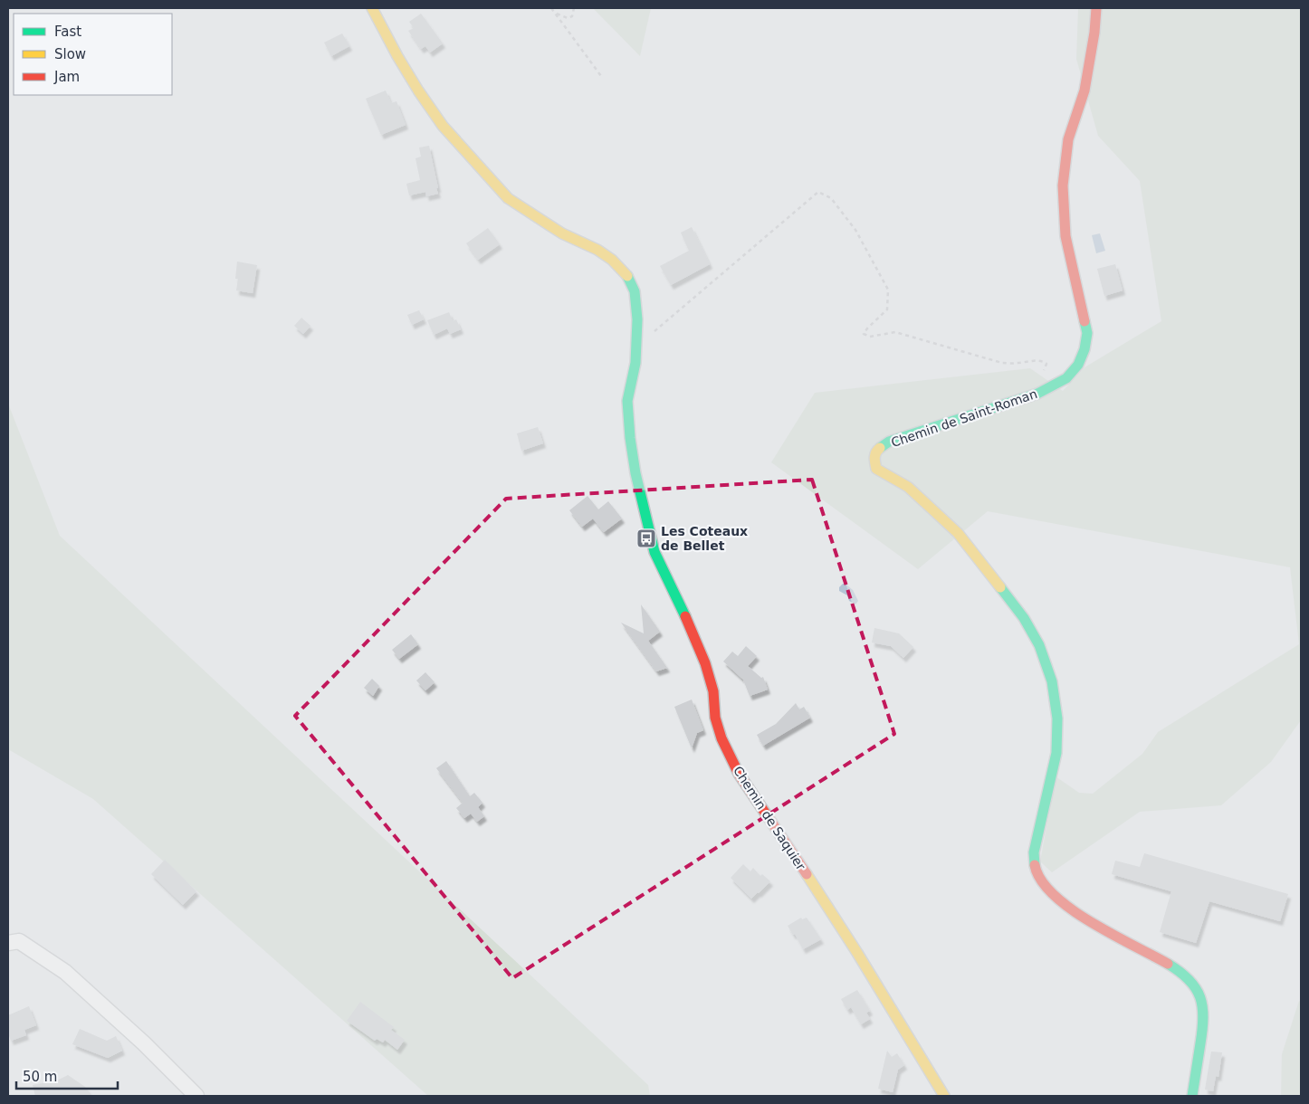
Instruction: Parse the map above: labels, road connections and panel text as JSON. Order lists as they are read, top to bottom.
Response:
{
  "streets": {
    "street": ["Chemin de Saint-Roman", "Chemin de Saquier"]
  },
  "places": {
    "bus stop": ["Les Coteaux de Bellet"]
  },
  "legend": ["Fast", "Slow", "Jam"],
  "scale_bar": "50 m"
}
